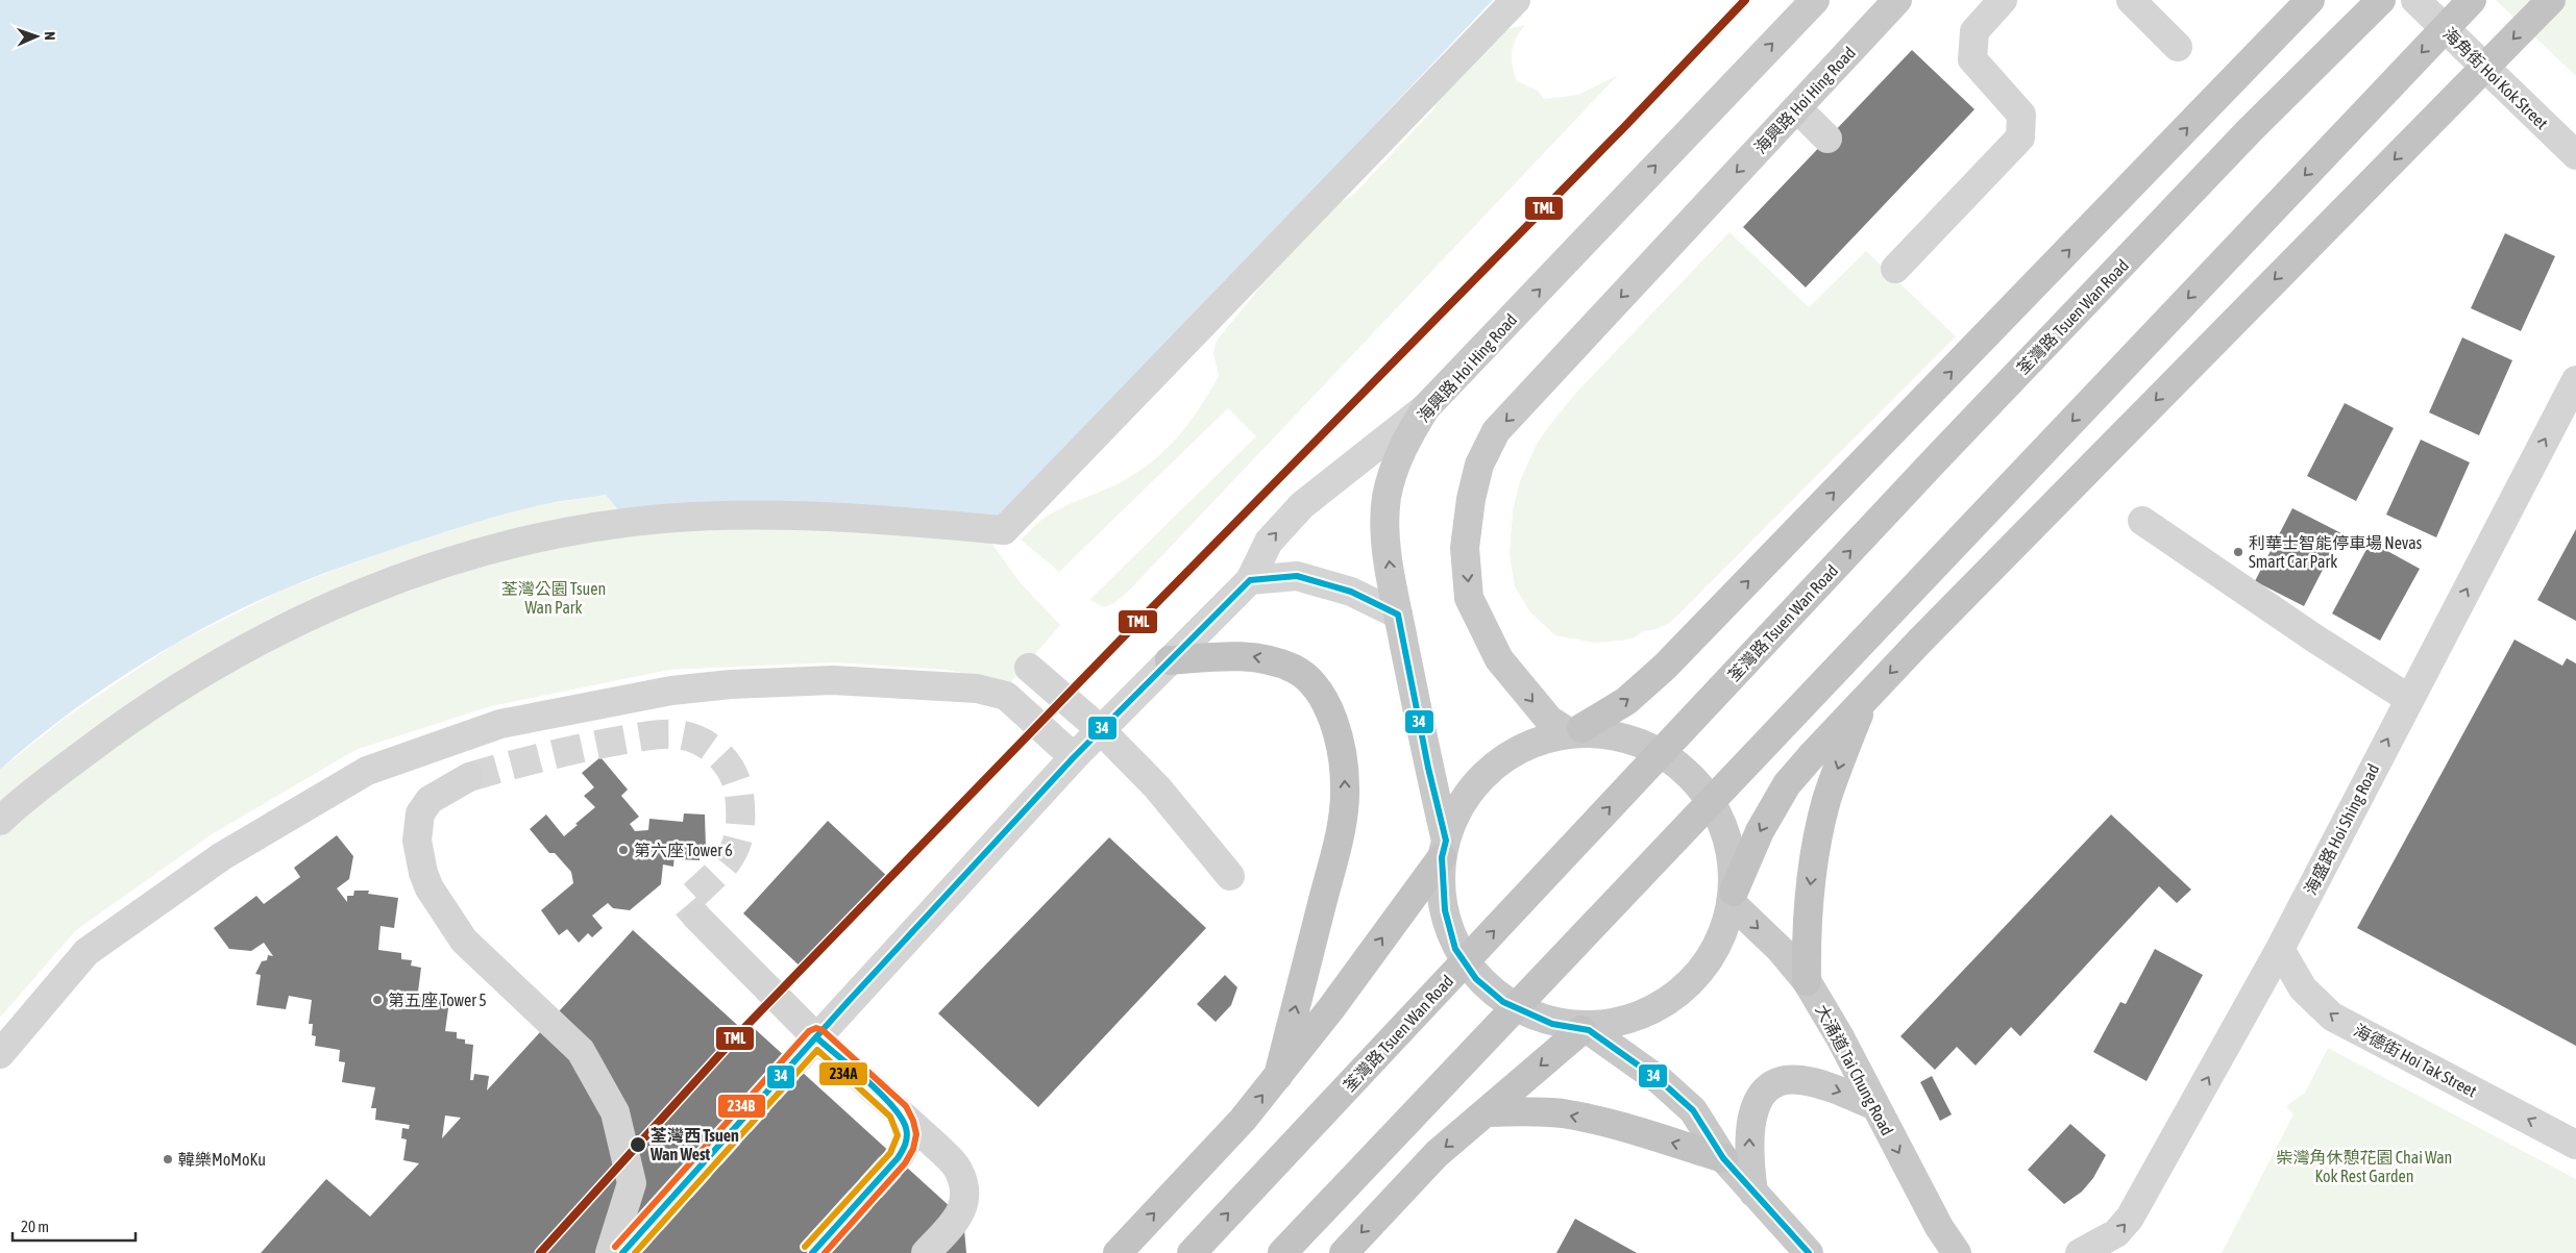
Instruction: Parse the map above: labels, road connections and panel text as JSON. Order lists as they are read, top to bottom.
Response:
{
  "streets": {
    "highway": ["荃灣路 Tsuen Wan Road"],
    "main road": ["海興路 Hoi Hing Road", "大涌道 Tai Chung Road"],
    "street": ["海角街 Hoi Kok Street", "海盛路 Hoi Shing Road", "海德街 Hoi Tak Street"]
  },
  "crossings": [
    ["海盛路 Hoi Shing Road", "海德街 Hoi Tak Street"]
  ],
  "one_way": ["海盛路 Hoi Shing Road", "海德街 Hoi Tak Street"],
  "parks": ["荃灣公園 Tsuen Wan Park", "柴灣角休憩花園 Chai Wan Kok Rest Garden"],
  "places": [
    "利華士智能停車場 Nevas Smart Car Park",
    "第六座 Tower 6",
    "第五座 Tower 5",
    "荃灣西 Tsuen Wan West",
    "韓樂MoMoKu"
  ],
  "lines": [
    "transit line TML",
    "transit line 34",
    "transit line 234B",
    "transit line 234A"
  ],
  "scale_bar": "20 m",
  "north": "right"
}
